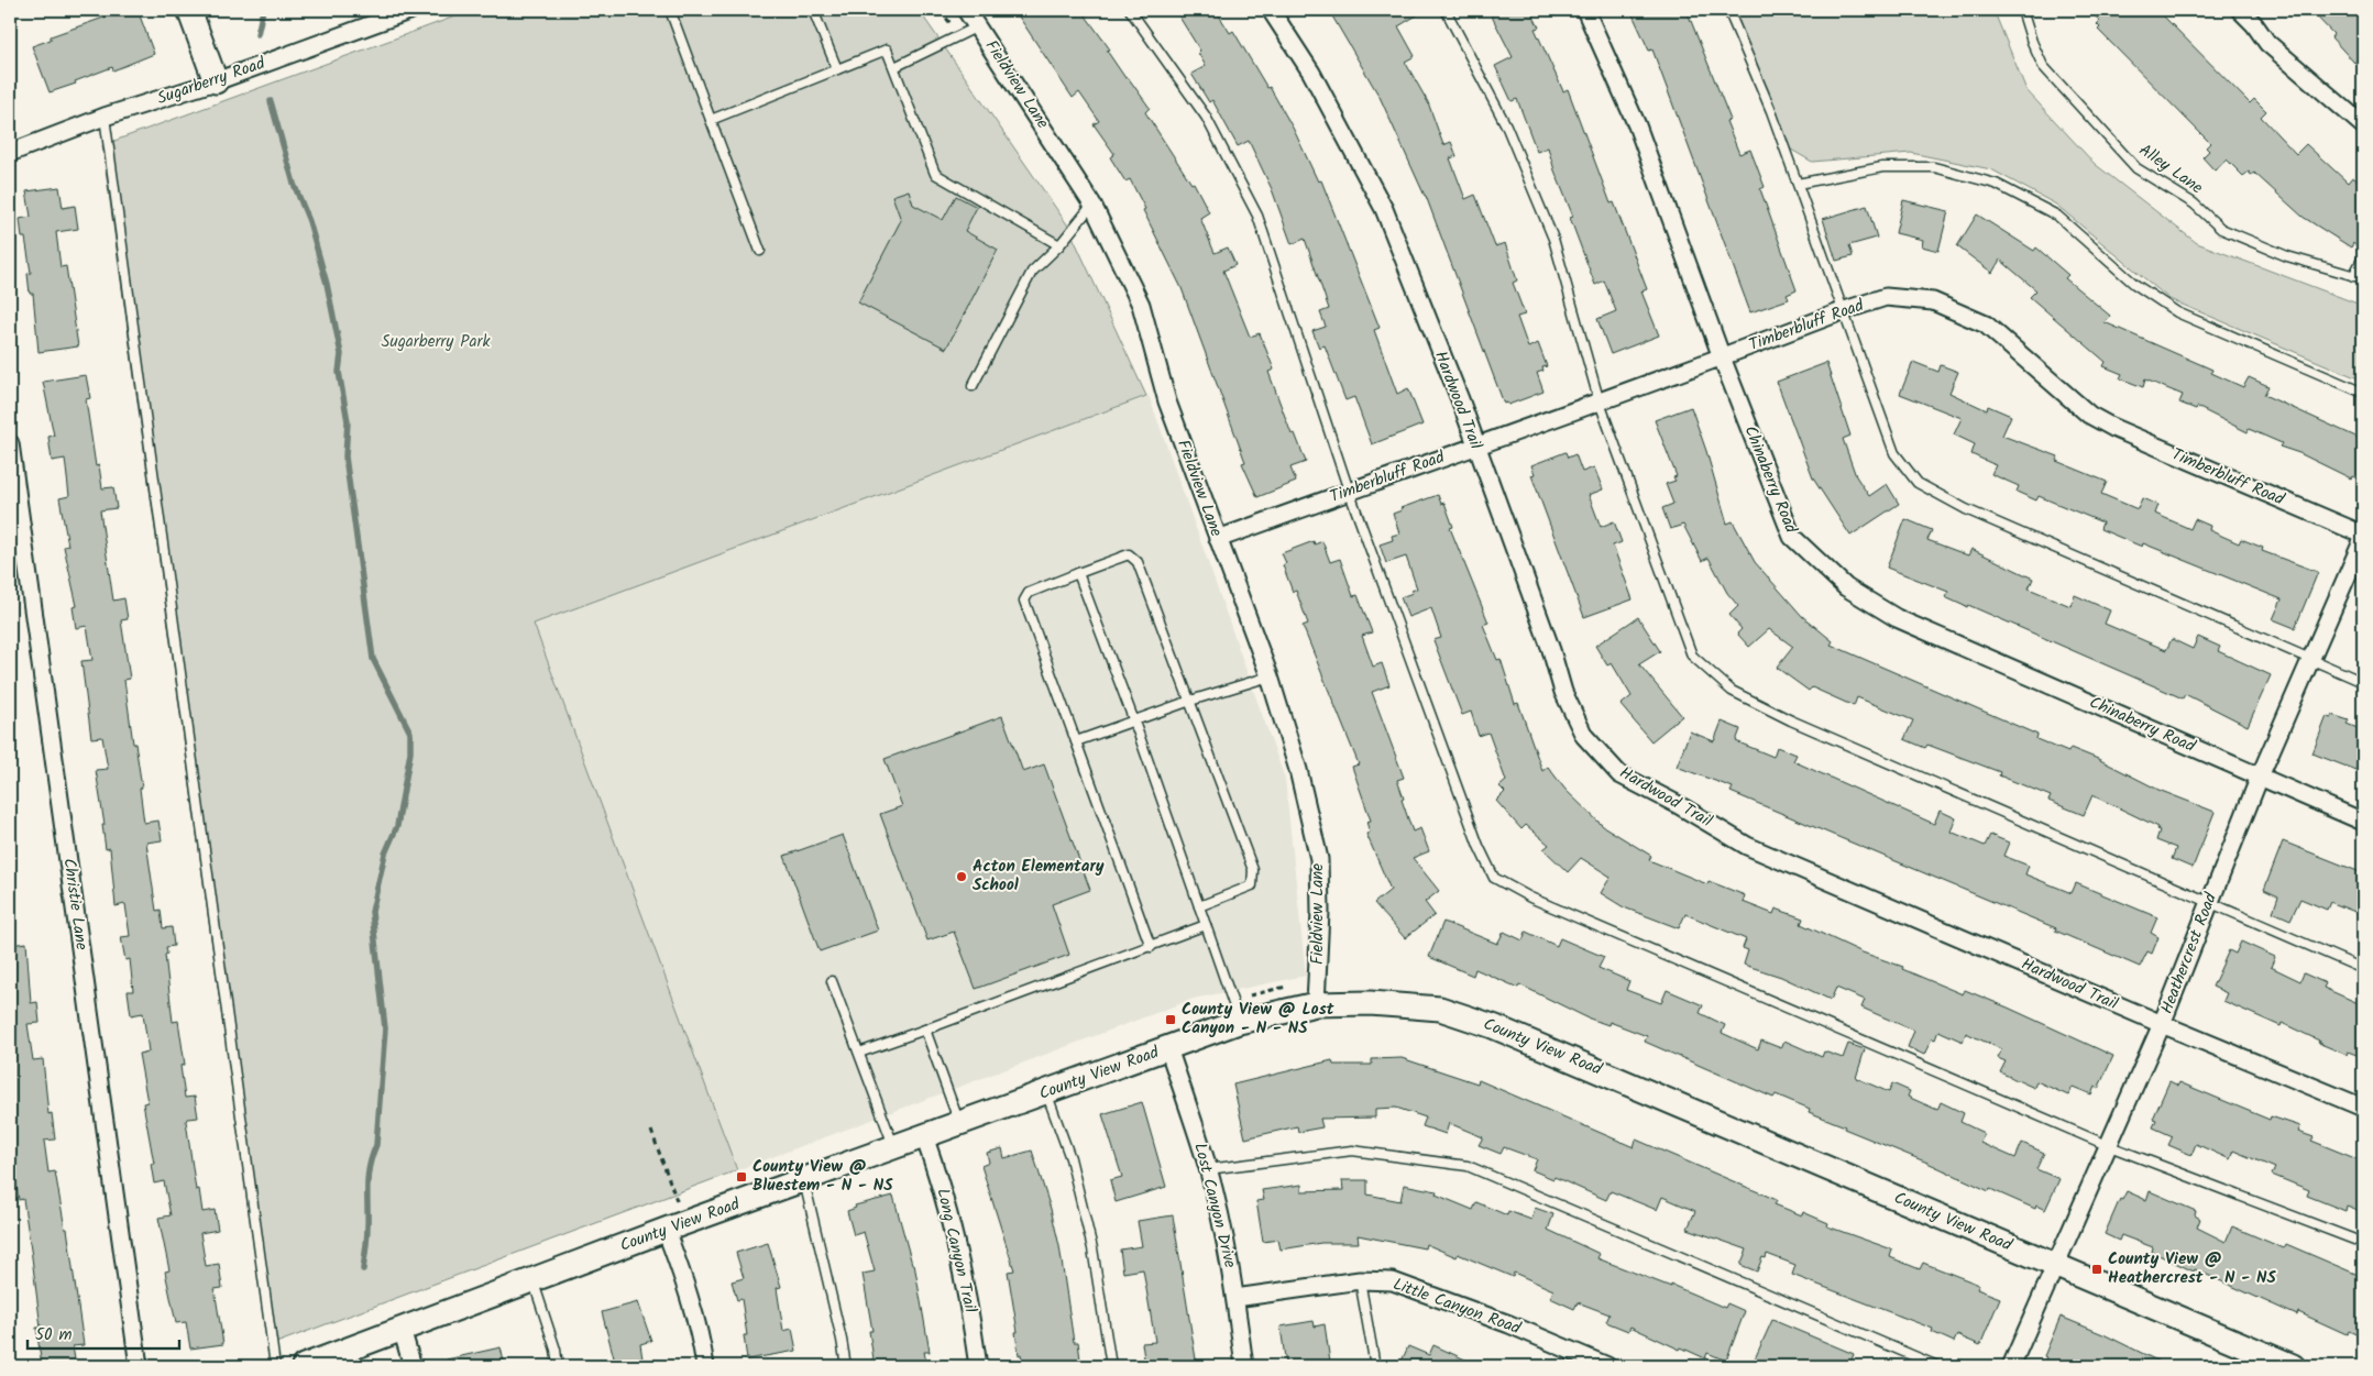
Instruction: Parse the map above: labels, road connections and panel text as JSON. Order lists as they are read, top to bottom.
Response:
{
  "streets": {
    "street": [
      "Sugarberry Road",
      "Fieldview Lane",
      "Timberbluff Road",
      "Hardwood Trail",
      "Chinaberry Road",
      "Christie Lane",
      "Heathercrest Road",
      "County View Road",
      "Lost Canyon Drive",
      "Long Canyon Trail",
      "Little Canyon Road"
    ],
    "lane": ["Alley Lane"]
  },
  "crossings": [
    ["Fieldview Lane", "Timberbluff Road"],
    ["Fieldview Lane", "County View Road"],
    ["Timberbluff Road", "Hardwood Trail"],
    ["Timberbluff Road", "Chinaberry Road"],
    ["Timberbluff Road", "Heathercrest Road"],
    ["Hardwood Trail", "Heathercrest Road"],
    ["Chinaberry Road", "Heathercrest Road"],
    ["Heathercrest Road", "County View Road"],
    ["County View Road", "Lost Canyon Drive"],
    ["County View Road", "Long Canyon Trail"],
    ["Lost Canyon Drive", "Little Canyon Road"]
  ],
  "parks": ["Sugarberry Park"],
  "places": {
    "other": ["Acton Elementary School"],
    "transit": ["County View @ Lost Canyon - N - NS", "County View @ Bluestem - N - NS", "County View @ Heathercrest - N - NS"]
  },
  "scale_bar": "50 m"
}
